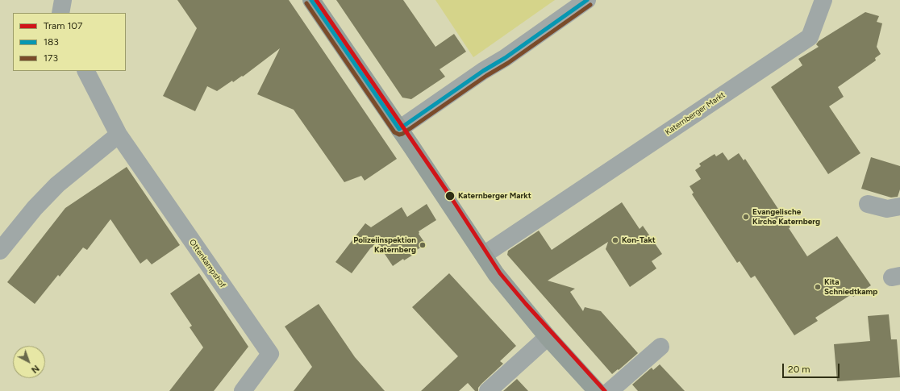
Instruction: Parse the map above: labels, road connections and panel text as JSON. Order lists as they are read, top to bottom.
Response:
{
  "streets": {
    "street": ["Katernberger Markt", "Ottenkampshof"]
  },
  "places": [
    "Katernberger Markt",
    "Evangelische Kirche Katernberg",
    "Kon-Takt",
    "Polizeiinspektion Katernberg",
    "Kita Schniedtkamp"
  ],
  "lines": ["tram line 107", "transit line 183", "transit line 173"],
  "legend": ["Tram 107", "183", "173"],
  "scale_bar": "20 m",
  "north": "bottom right"
}
